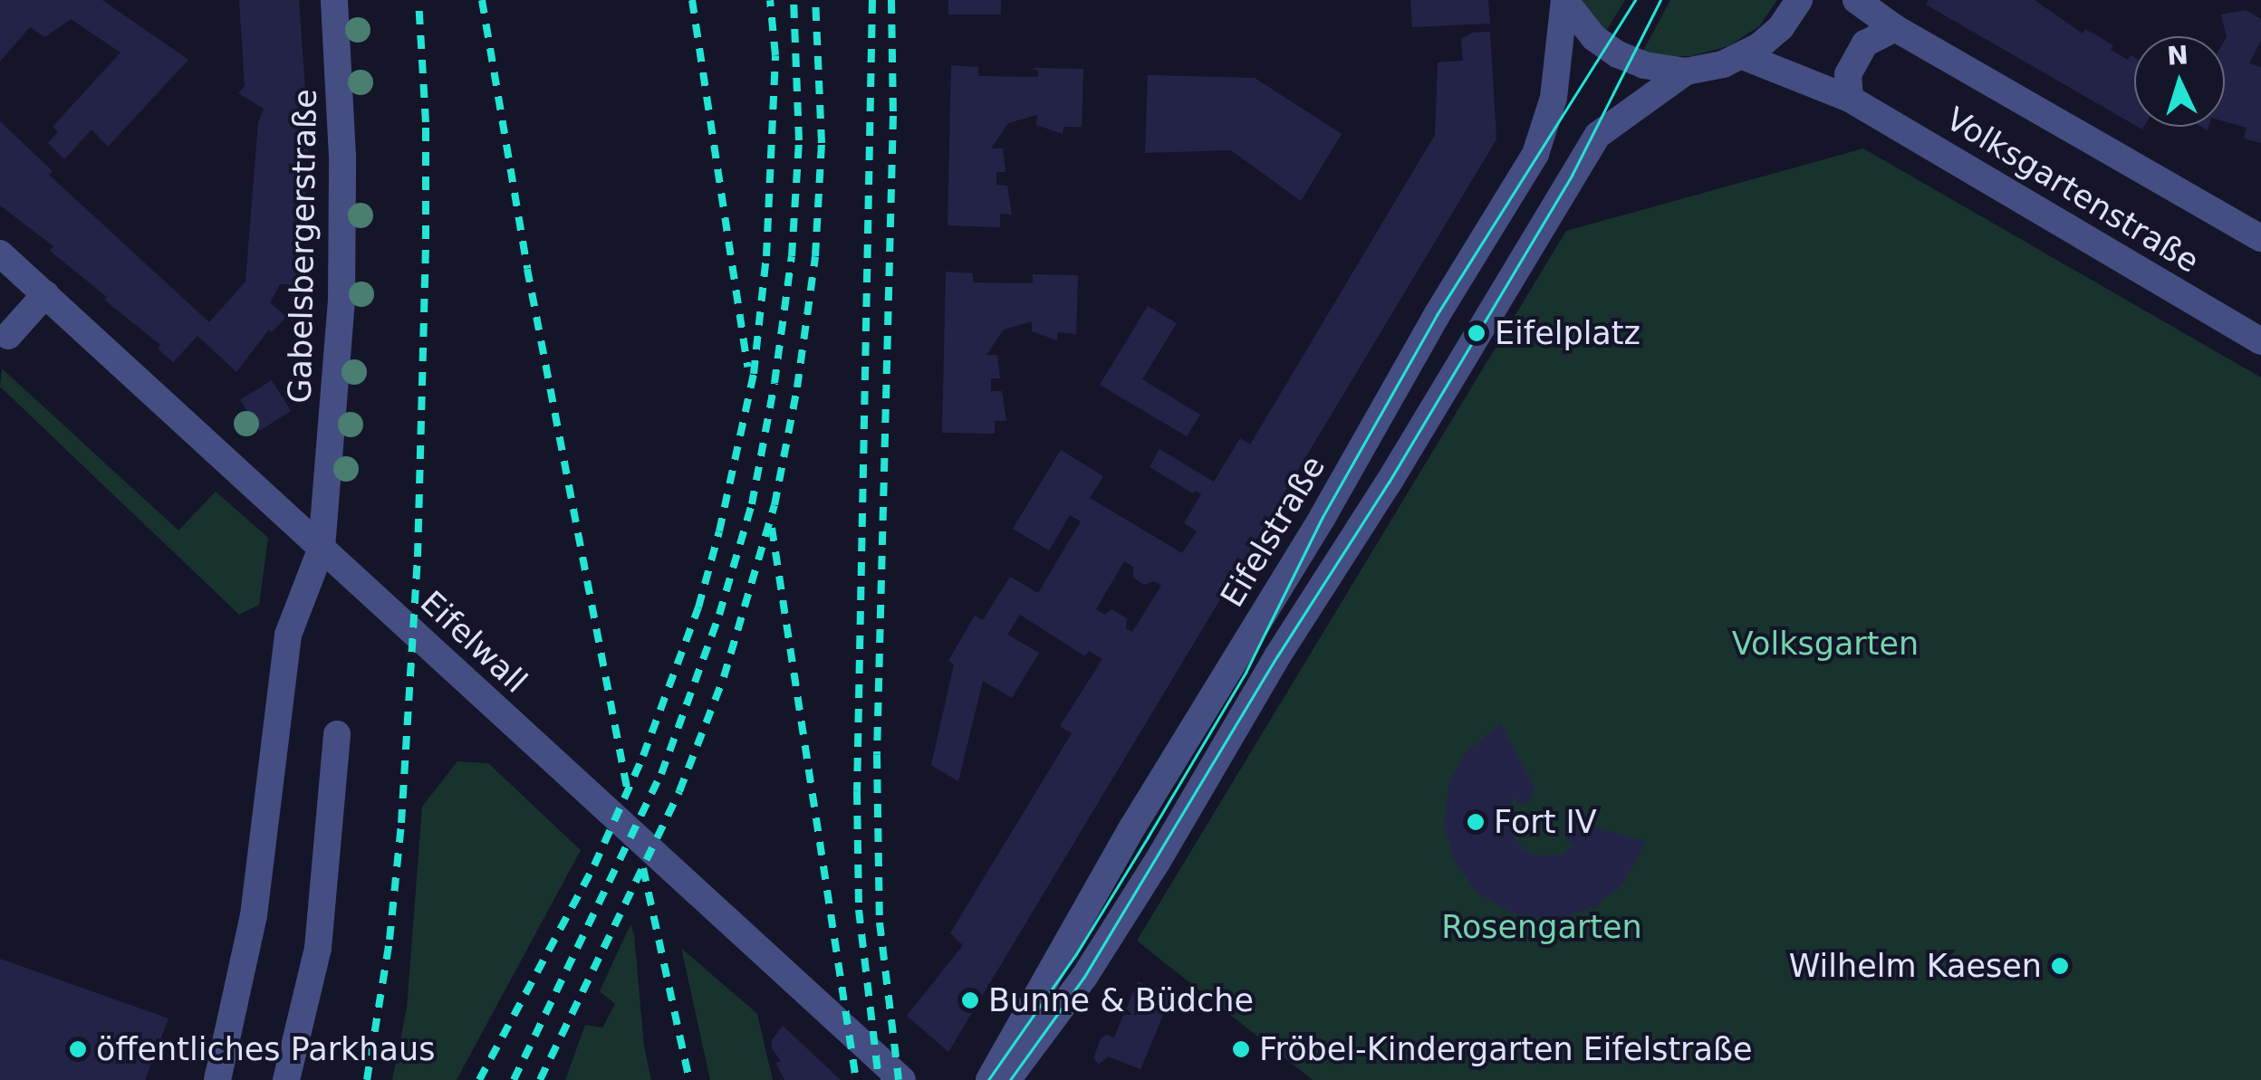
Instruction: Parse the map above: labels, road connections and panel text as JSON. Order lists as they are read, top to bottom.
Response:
{
  "streets": {
    "street": [
      "Volksgartenstraße",
      "Gabelsbergerstraße",
      "Eifelstraße",
      "Eifelwall"
    ]
  },
  "crossings": [
    ["Gabelsbergerstraße", "Eifelwall"]
  ],
  "parks": ["Volksgarten", "Rosengarten"],
  "places": [
    "Eifelplatz",
    "Fort IV",
    "Wilhelm Kaesen",
    "Bunne & Büdche",
    "öffentliches Parkhaus",
    "Fröbel-Kindergarten Eifelstraße"
  ],
  "north": "top"
}
